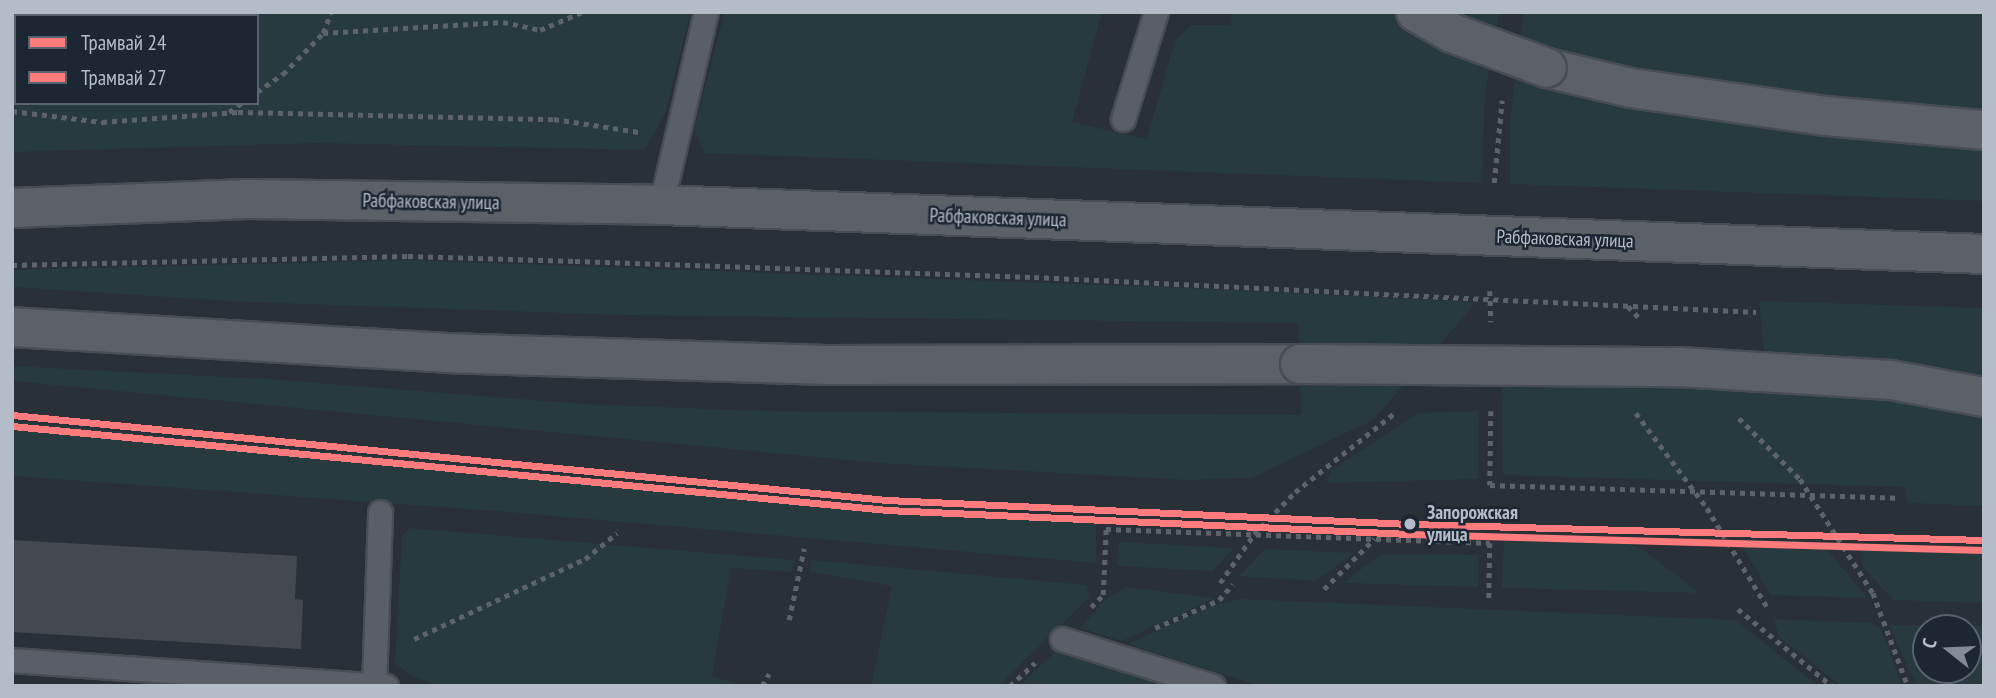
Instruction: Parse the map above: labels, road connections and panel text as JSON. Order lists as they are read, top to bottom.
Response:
{
  "streets": {
    "main road": ["Рабфаковская улица"]
  },
  "places": ["Запорожская улица"],
  "lines": ["tram line 24", "tram line 27"],
  "legend": ["Трамвай 24", "Трамвай 27"],
  "north": "left"
}
